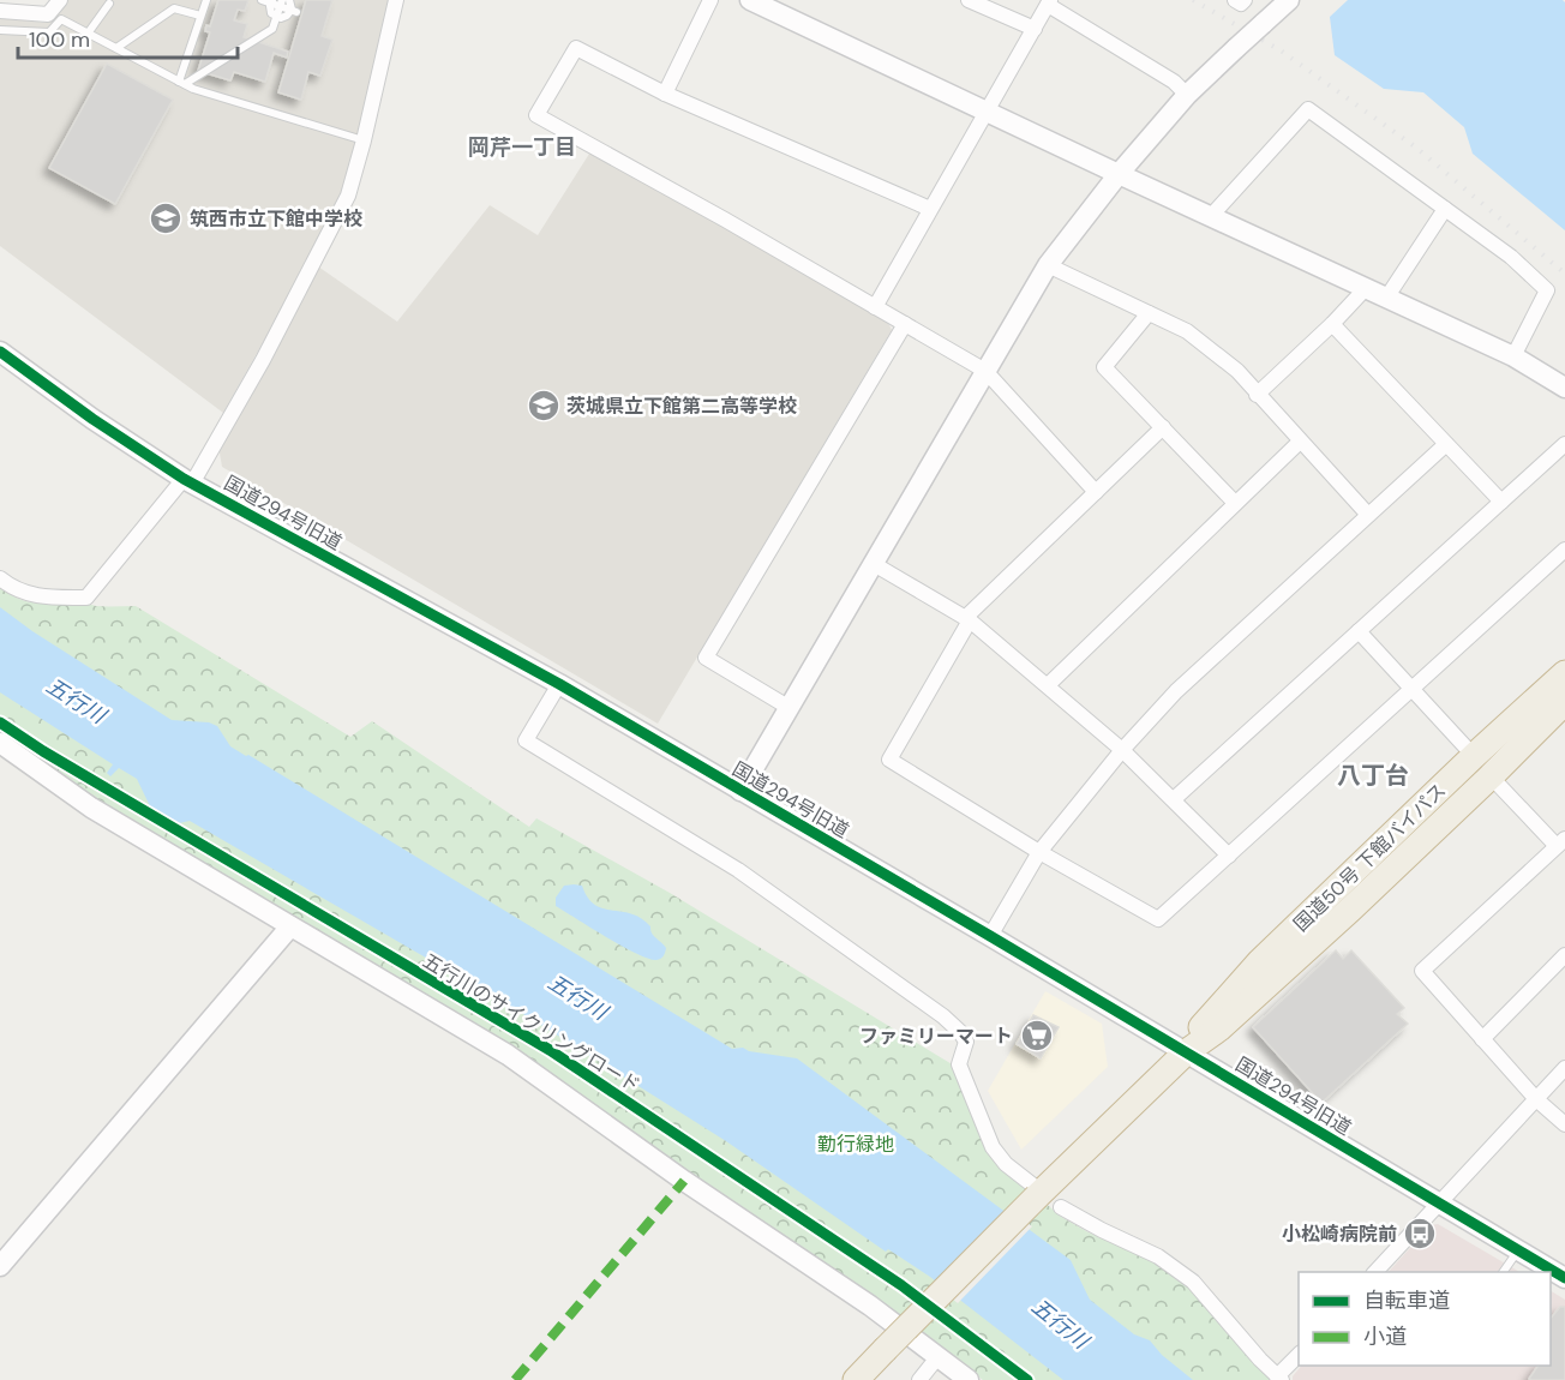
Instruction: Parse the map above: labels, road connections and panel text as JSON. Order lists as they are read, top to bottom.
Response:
{
  "streets": {
    "highway": ["国道50号 下館バイパス"],
    "street": ["国道294号旧道"],
    "cycle path": ["五行川のサイクリングロード"]
  },
  "crossings": [
    ["国道294号旧道", "国道50号 下館バイパス"]
  ],
  "districts": ["岡芹一丁目", "八丁台"],
  "water": ["五行川"],
  "parks": ["勤行緑地"],
  "places": {
    "school or university": ["筑西市立下館中学校", "茨城県立下館第二高等学校"],
    "supermarket": ["ファミリーマート"],
    "bus stop": ["小松崎病院前"]
  },
  "legend": ["自転車道", "小道"],
  "scale_bar": "100 m"
}
